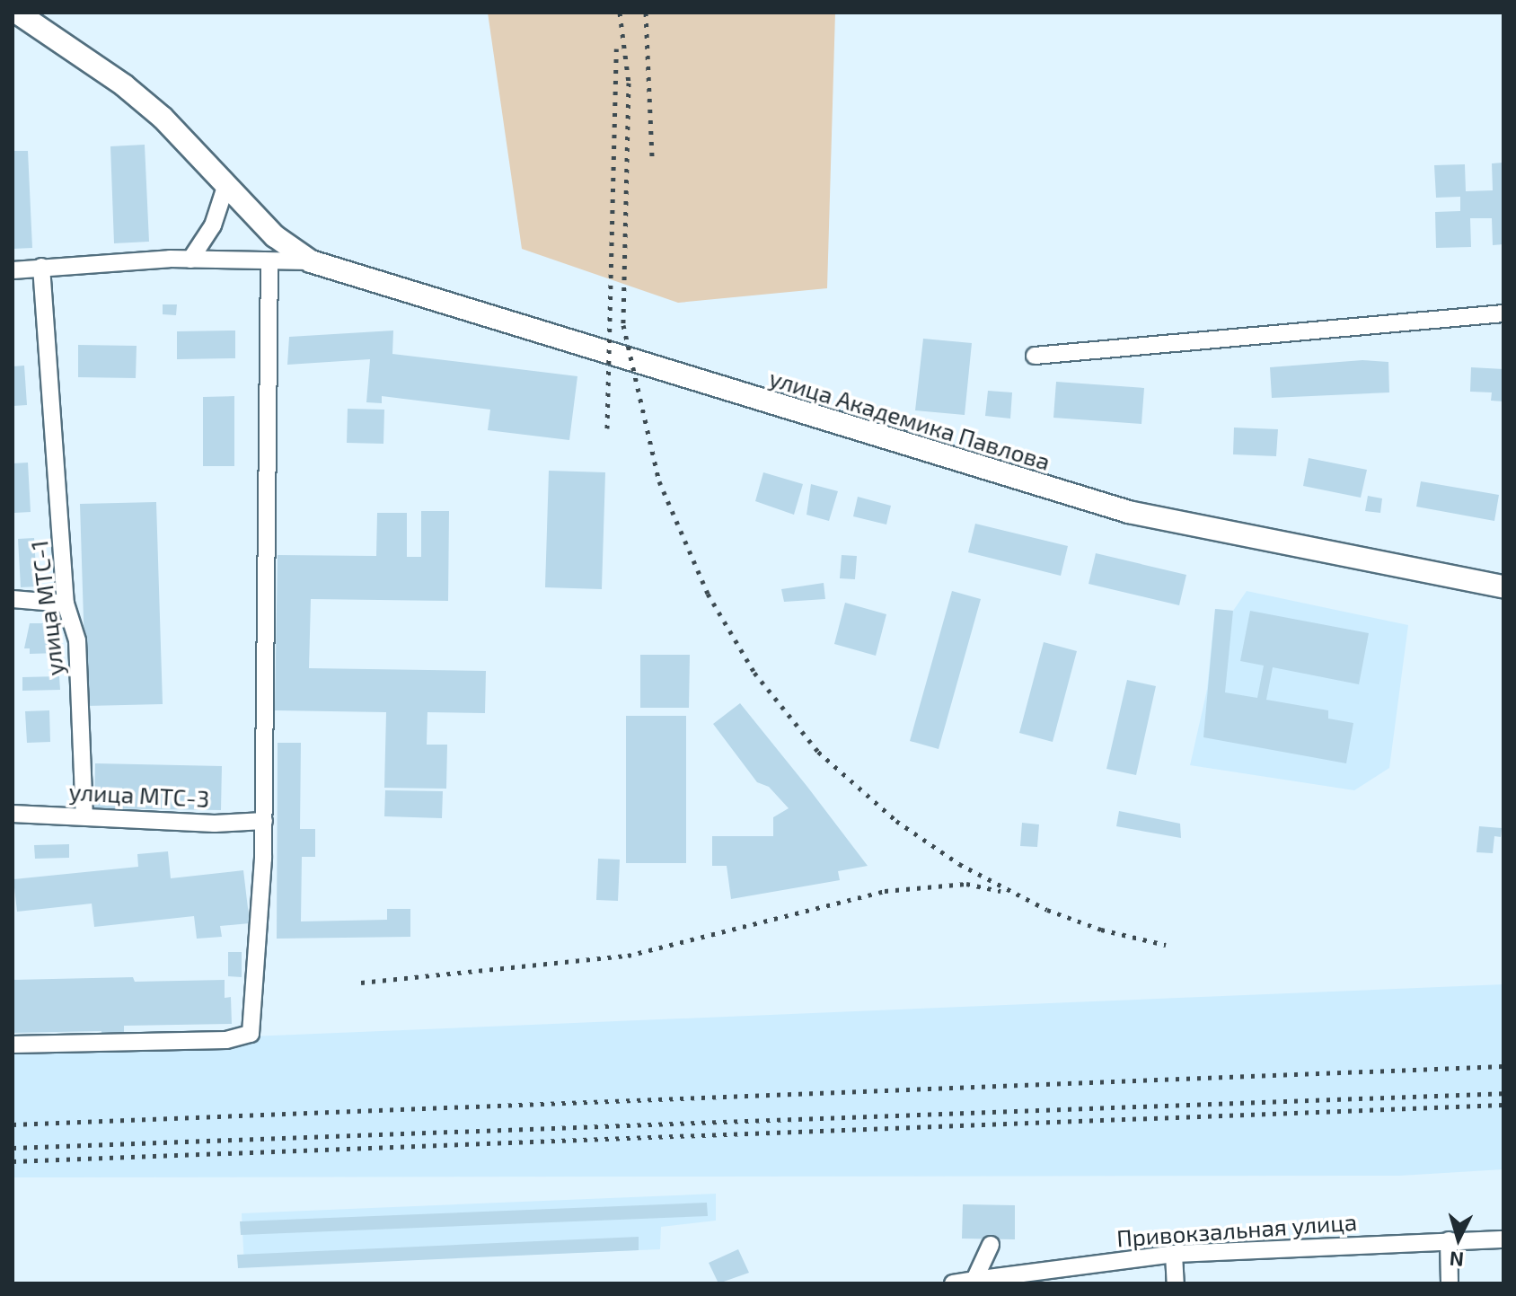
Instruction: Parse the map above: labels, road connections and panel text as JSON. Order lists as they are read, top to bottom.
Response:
{
  "streets": {
    "street": [
      "улица Академика Павлова",
      "улица МТС-1",
      "улица МТС-3",
      "Привокзальная улица"
    ]
  },
  "crossings": [
    ["улица МТС-1", "улица МТС-3"]
  ],
  "north": "bottom"
}
